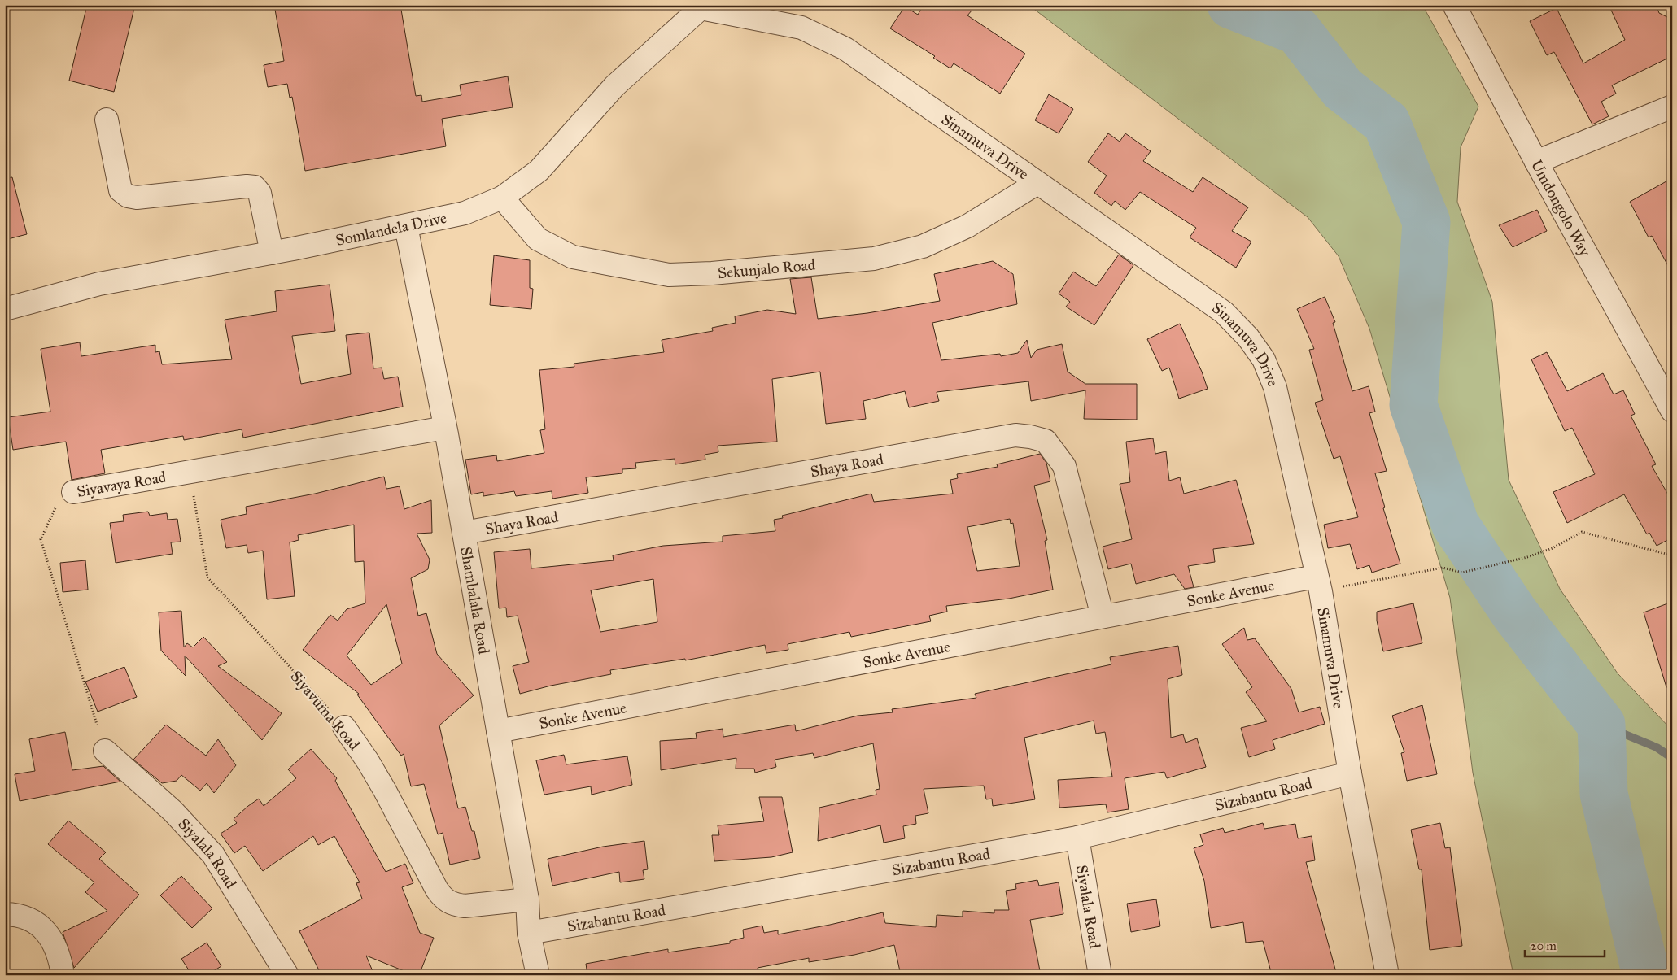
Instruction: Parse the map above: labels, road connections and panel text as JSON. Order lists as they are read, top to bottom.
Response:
{
  "streets": {
    "street": [
      "Sinamuva Drive",
      "Umdongolo Way",
      "Somlandela Drive",
      "Sekunjalo Road",
      "Shaya Road",
      "Siyavaya Road",
      "Sonke Avenue",
      "Shambalala Road",
      "Siyavuma Road",
      "Sizabantu Road",
      "Siyalala Road"
    ]
  },
  "crossings": [
    ["Sinamuva Drive", "Somlandela Drive"],
    ["Sinamuva Drive", "Sekunjalo Road"],
    ["Sinamuva Drive", "Sonke Avenue"],
    ["Sinamuva Drive", "Sizabantu Road"],
    ["Somlandela Drive", "Sekunjalo Road"],
    ["Somlandela Drive", "Shambalala Road"],
    ["Shaya Road", "Sonke Avenue"],
    ["Shaya Road", "Shambalala Road"],
    ["Siyavaya Road", "Shambalala Road"],
    ["Siyavaya Road", "Siyavuma Road"],
    ["Siyavaya Road", "Siyalala Road"],
    ["Sonke Avenue", "Shambalala Road"],
    ["Shambalala Road", "Siyavuma Road"],
    ["Shambalala Road", "Sizabantu Road"],
    ["Sizabantu Road", "Siyalala Road"]
  ],
  "scale_bar": "20 m"
}
